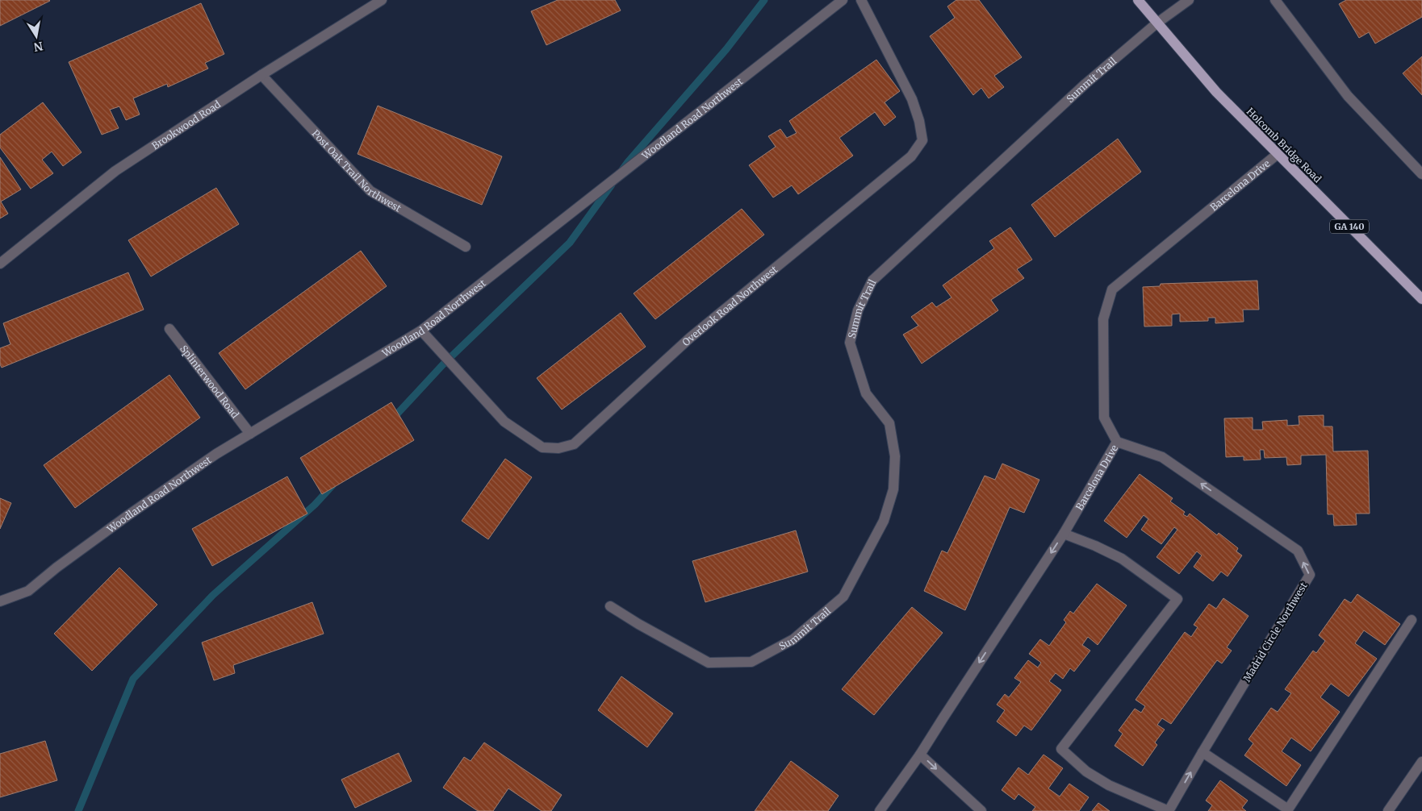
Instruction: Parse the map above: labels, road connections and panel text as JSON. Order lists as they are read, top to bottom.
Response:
{
  "streets": {
    "main road": ["Holcomb Bridge Road", "GA 140"],
    "street": [
      "Summit Trail",
      "Woodland Road Northwest",
      "Brookwood Road",
      "Post Oak Trail Northwest",
      "Barcelona Drive",
      "Overlook Road Northwest",
      "Splinterwood Road",
      "Madrid Circle Northwest"
    ]
  },
  "crossings": [
    ["Summit Trail", "Holcomb Bridge Road"],
    ["Woodland Road Northwest", "Overlook Road Northwest"],
    ["Woodland Road Northwest", "Splinterwood Road"],
    ["Brookwood Road", "Post Oak Trail Northwest"],
    ["Holcomb Bridge Road", "Barcelona Drive"],
    ["Barcelona Drive", "Madrid Circle Northwest"]
  ],
  "north": "bottom"
}
